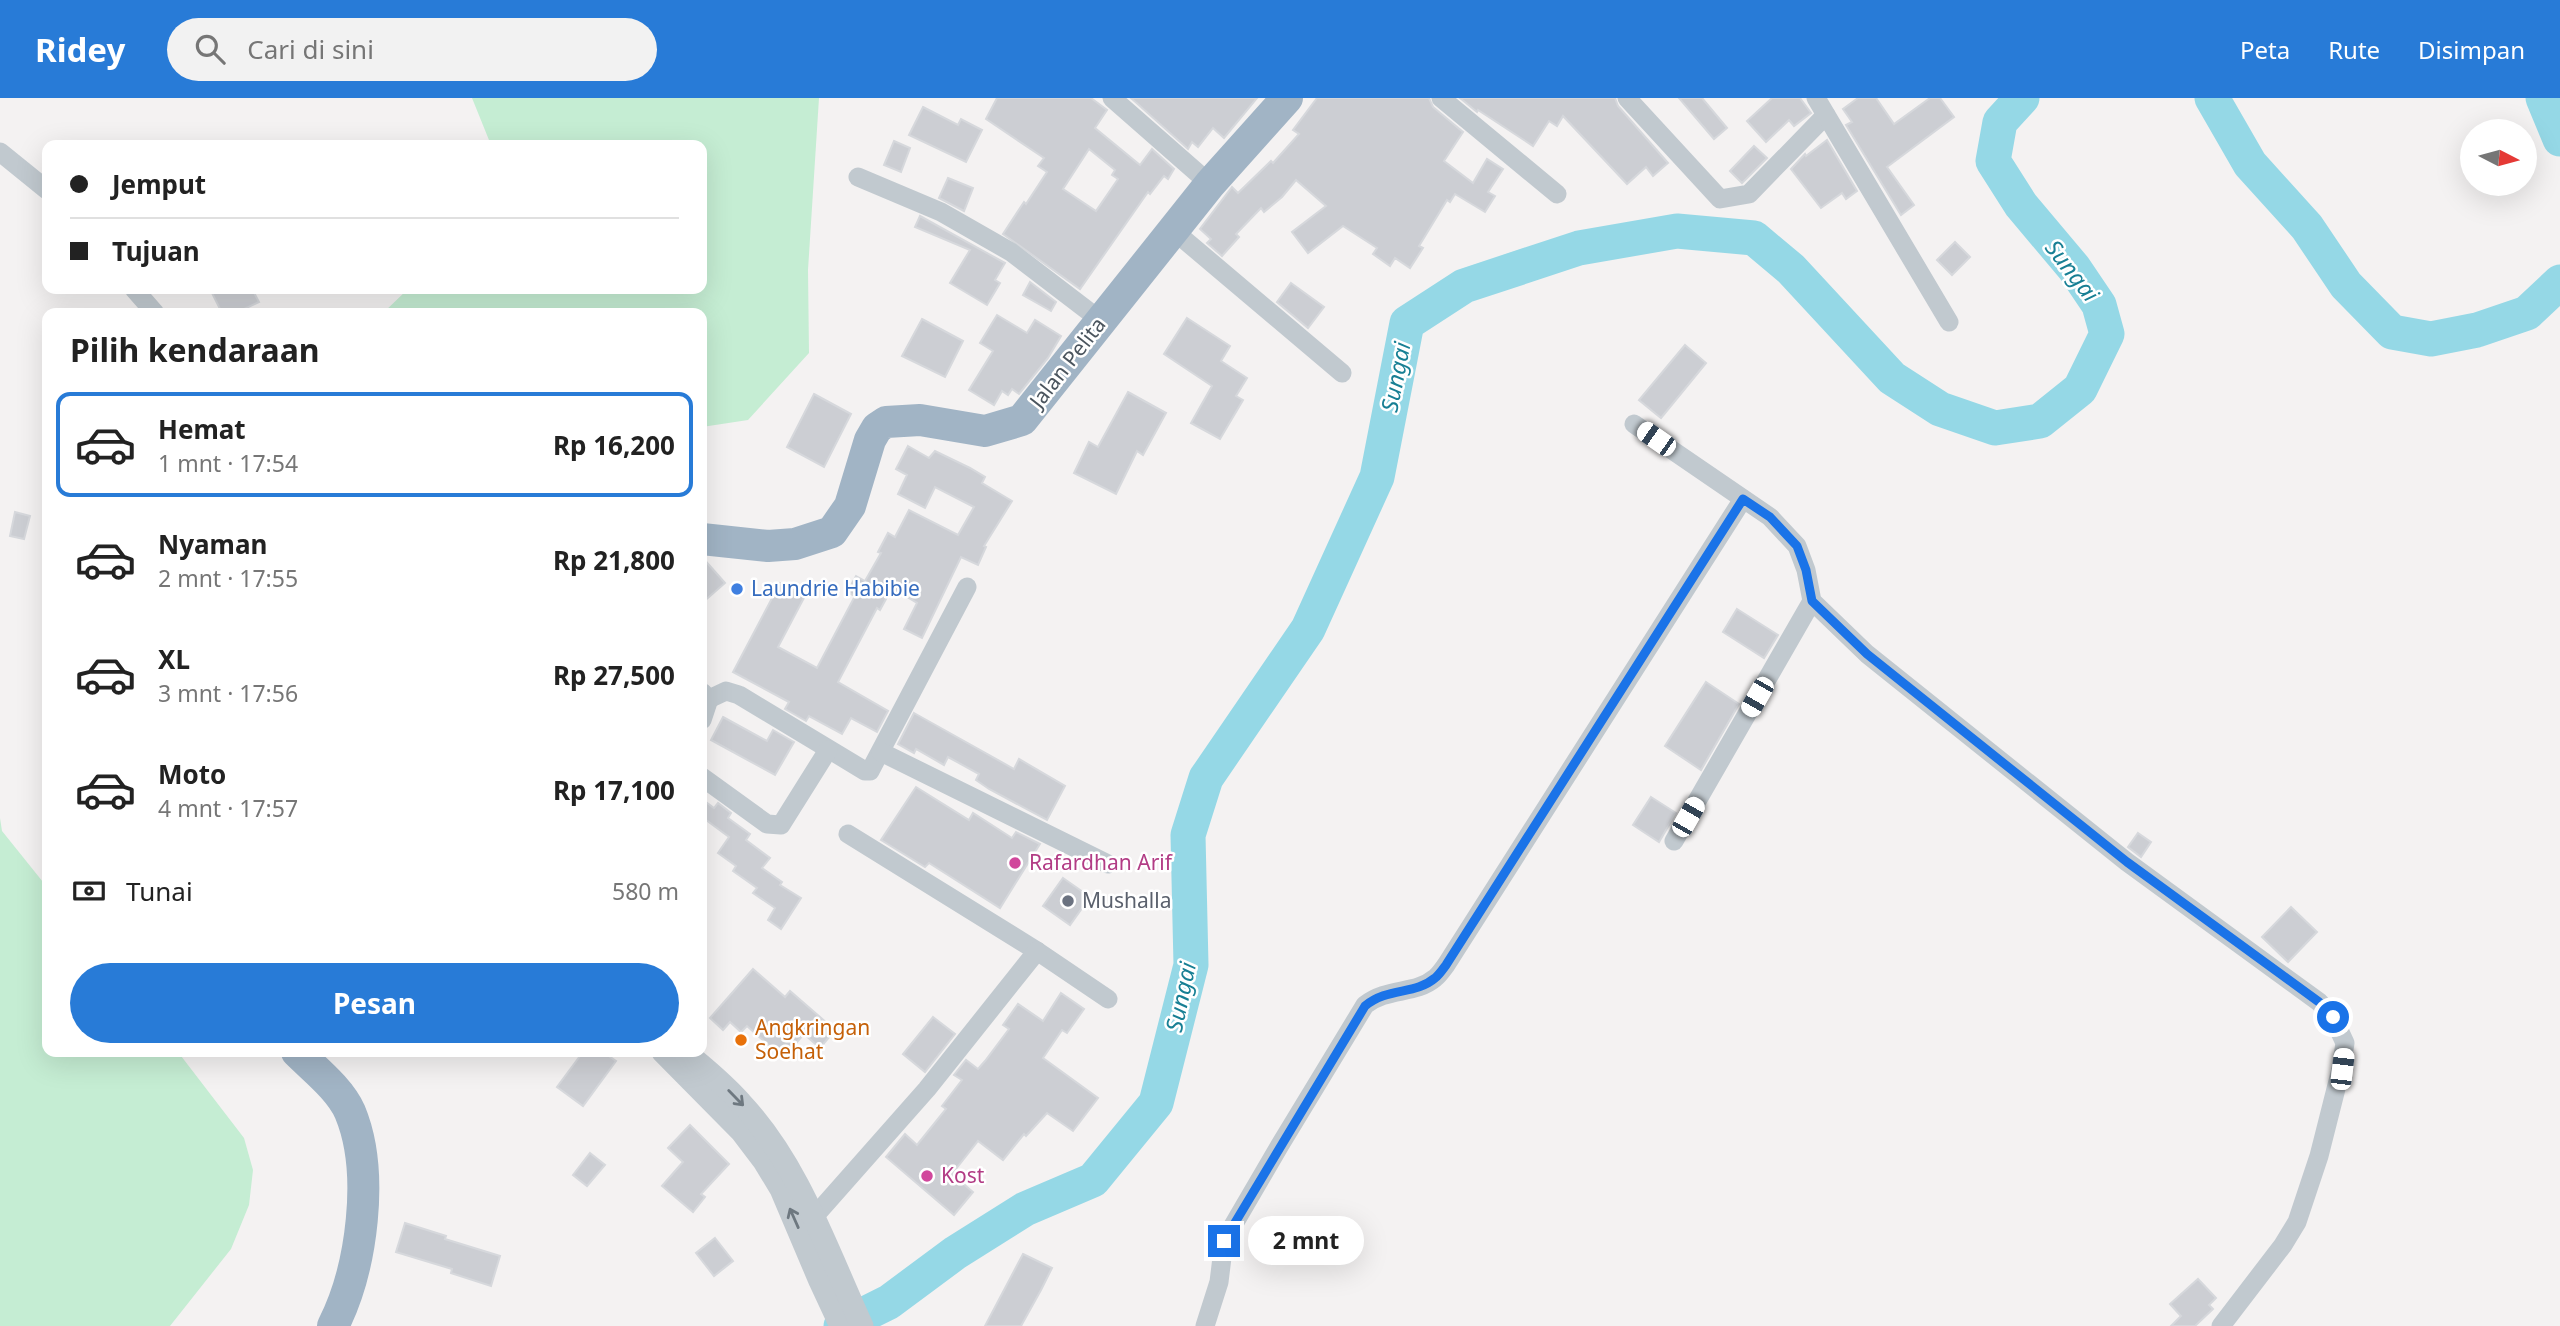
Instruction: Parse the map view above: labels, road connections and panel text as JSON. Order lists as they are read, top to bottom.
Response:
{
  "streets": {
    "highway": ["Jalan Pelita"]
  },
  "water": ["Sungai"],
  "places": [
    "Laundrie Habibie",
    "Rafardhan Arif",
    "Mushalla",
    "Angkringan Soehat",
    "Kost"
  ],
  "north": "right",
  "page": {
    "header": "Ridey",
    "search": "Cari di sini",
    "nav": ["Peta", "Rute", "Disimpan"],
    "banner": ["Jemput", "Tujuan"],
    "heading": "Pilih kendaraan",
    "list": [
      {
        "name": "Hemat",
        "note": "1 mnt · 17:54",
        "value": "Rp 16,200"
      },
      {
        "name": "Nyaman",
        "note": "2 mnt · 17:55",
        "value": "Rp 21,800"
      },
      {
        "name": "XL",
        "note": "3 mnt · 17:56",
        "value": "Rp 27,500"
      },
      {
        "name": "Moto",
        "note": "4 mnt · 17:57",
        "value": "Rp 17,100"
      }
    ],
    "pay": ["Tunai", "580 m"],
    "buttons": "Pesan",
    "bubble": "2 mnt"
  }
}
